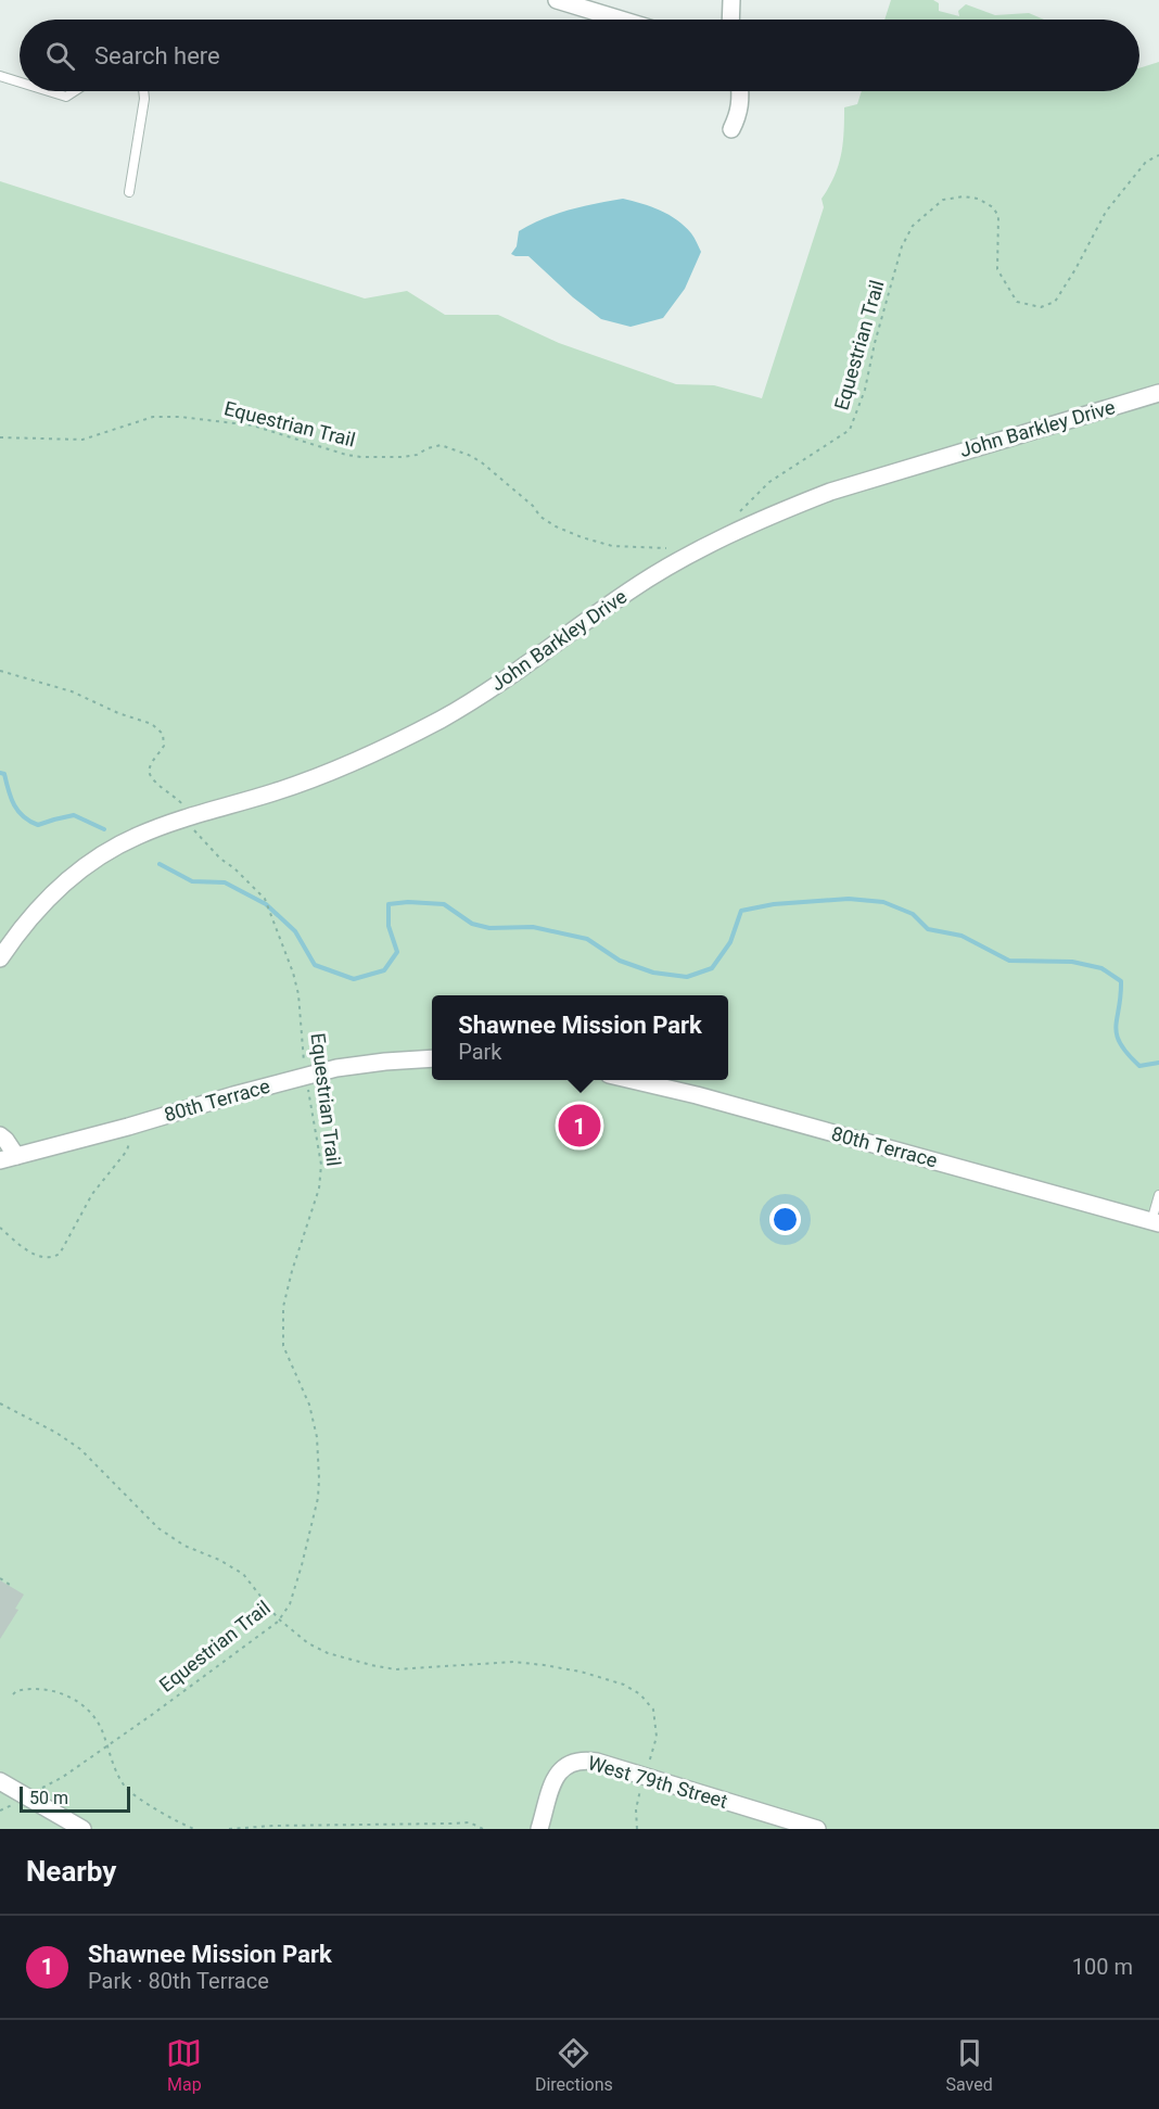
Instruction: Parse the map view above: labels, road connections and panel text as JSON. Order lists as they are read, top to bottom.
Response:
{
  "streets": {
    "street": ["John Barkley Drive", "80th Terrace", "West 79th Street"],
    "path": ["Equestrian Trail"]
  },
  "crossings": [
    ["Equestrian Trail", "John Barkley Drive"],
    ["Equestrian Trail", "80th Terrace"]
  ],
  "scale_bar": "50 m",
  "page": {
    "search": "Search here",
    "popup": ["Shawnee Mission Park", "Park"],
    "pins": "1",
    "scale": "50 m",
    "heading": "Nearby",
    "list": [
      {
        "mark": "1",
        "name": "Shawnee Mission Park",
        "note": "Park · 80th Terrace",
        "value": "100 m"
      }
    ],
    "nav": ["Map", "Directions", "Saved"]
  }
}
